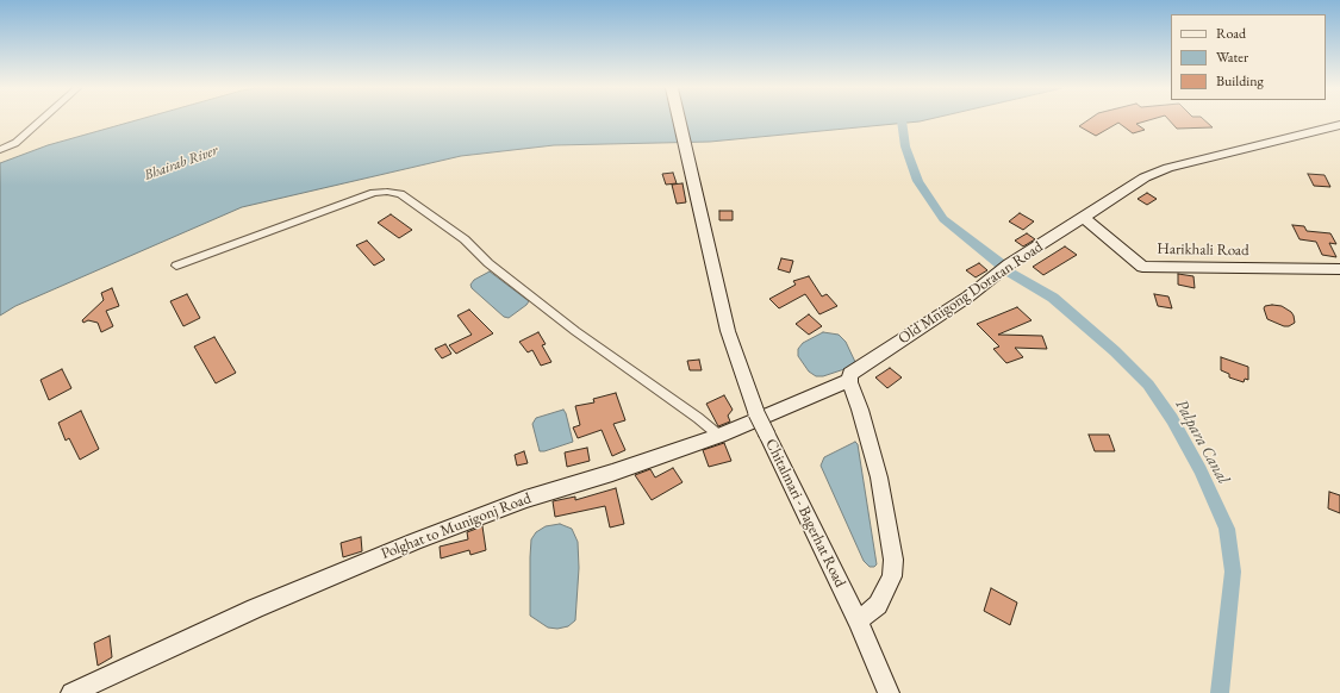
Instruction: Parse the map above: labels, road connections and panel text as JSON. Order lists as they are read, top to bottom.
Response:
{
  "streets": {
    "main road": [
      "Harikhali Road",
      "Old Mnigong Doratan Road",
      "Chitalmari - Bagerhat Road",
      "Polghat to Munigonj Road"
    ]
  },
  "crossings": [
    ["Harikhali Road", "Old Mnigong Doratan Road"],
    ["Old Mnigong Doratan Road", "Polghat to Munigonj Road"]
  ],
  "water": ["Bhairab River", "Palpara Canal"],
  "legend": ["Road", "Water", "Building"]
}
